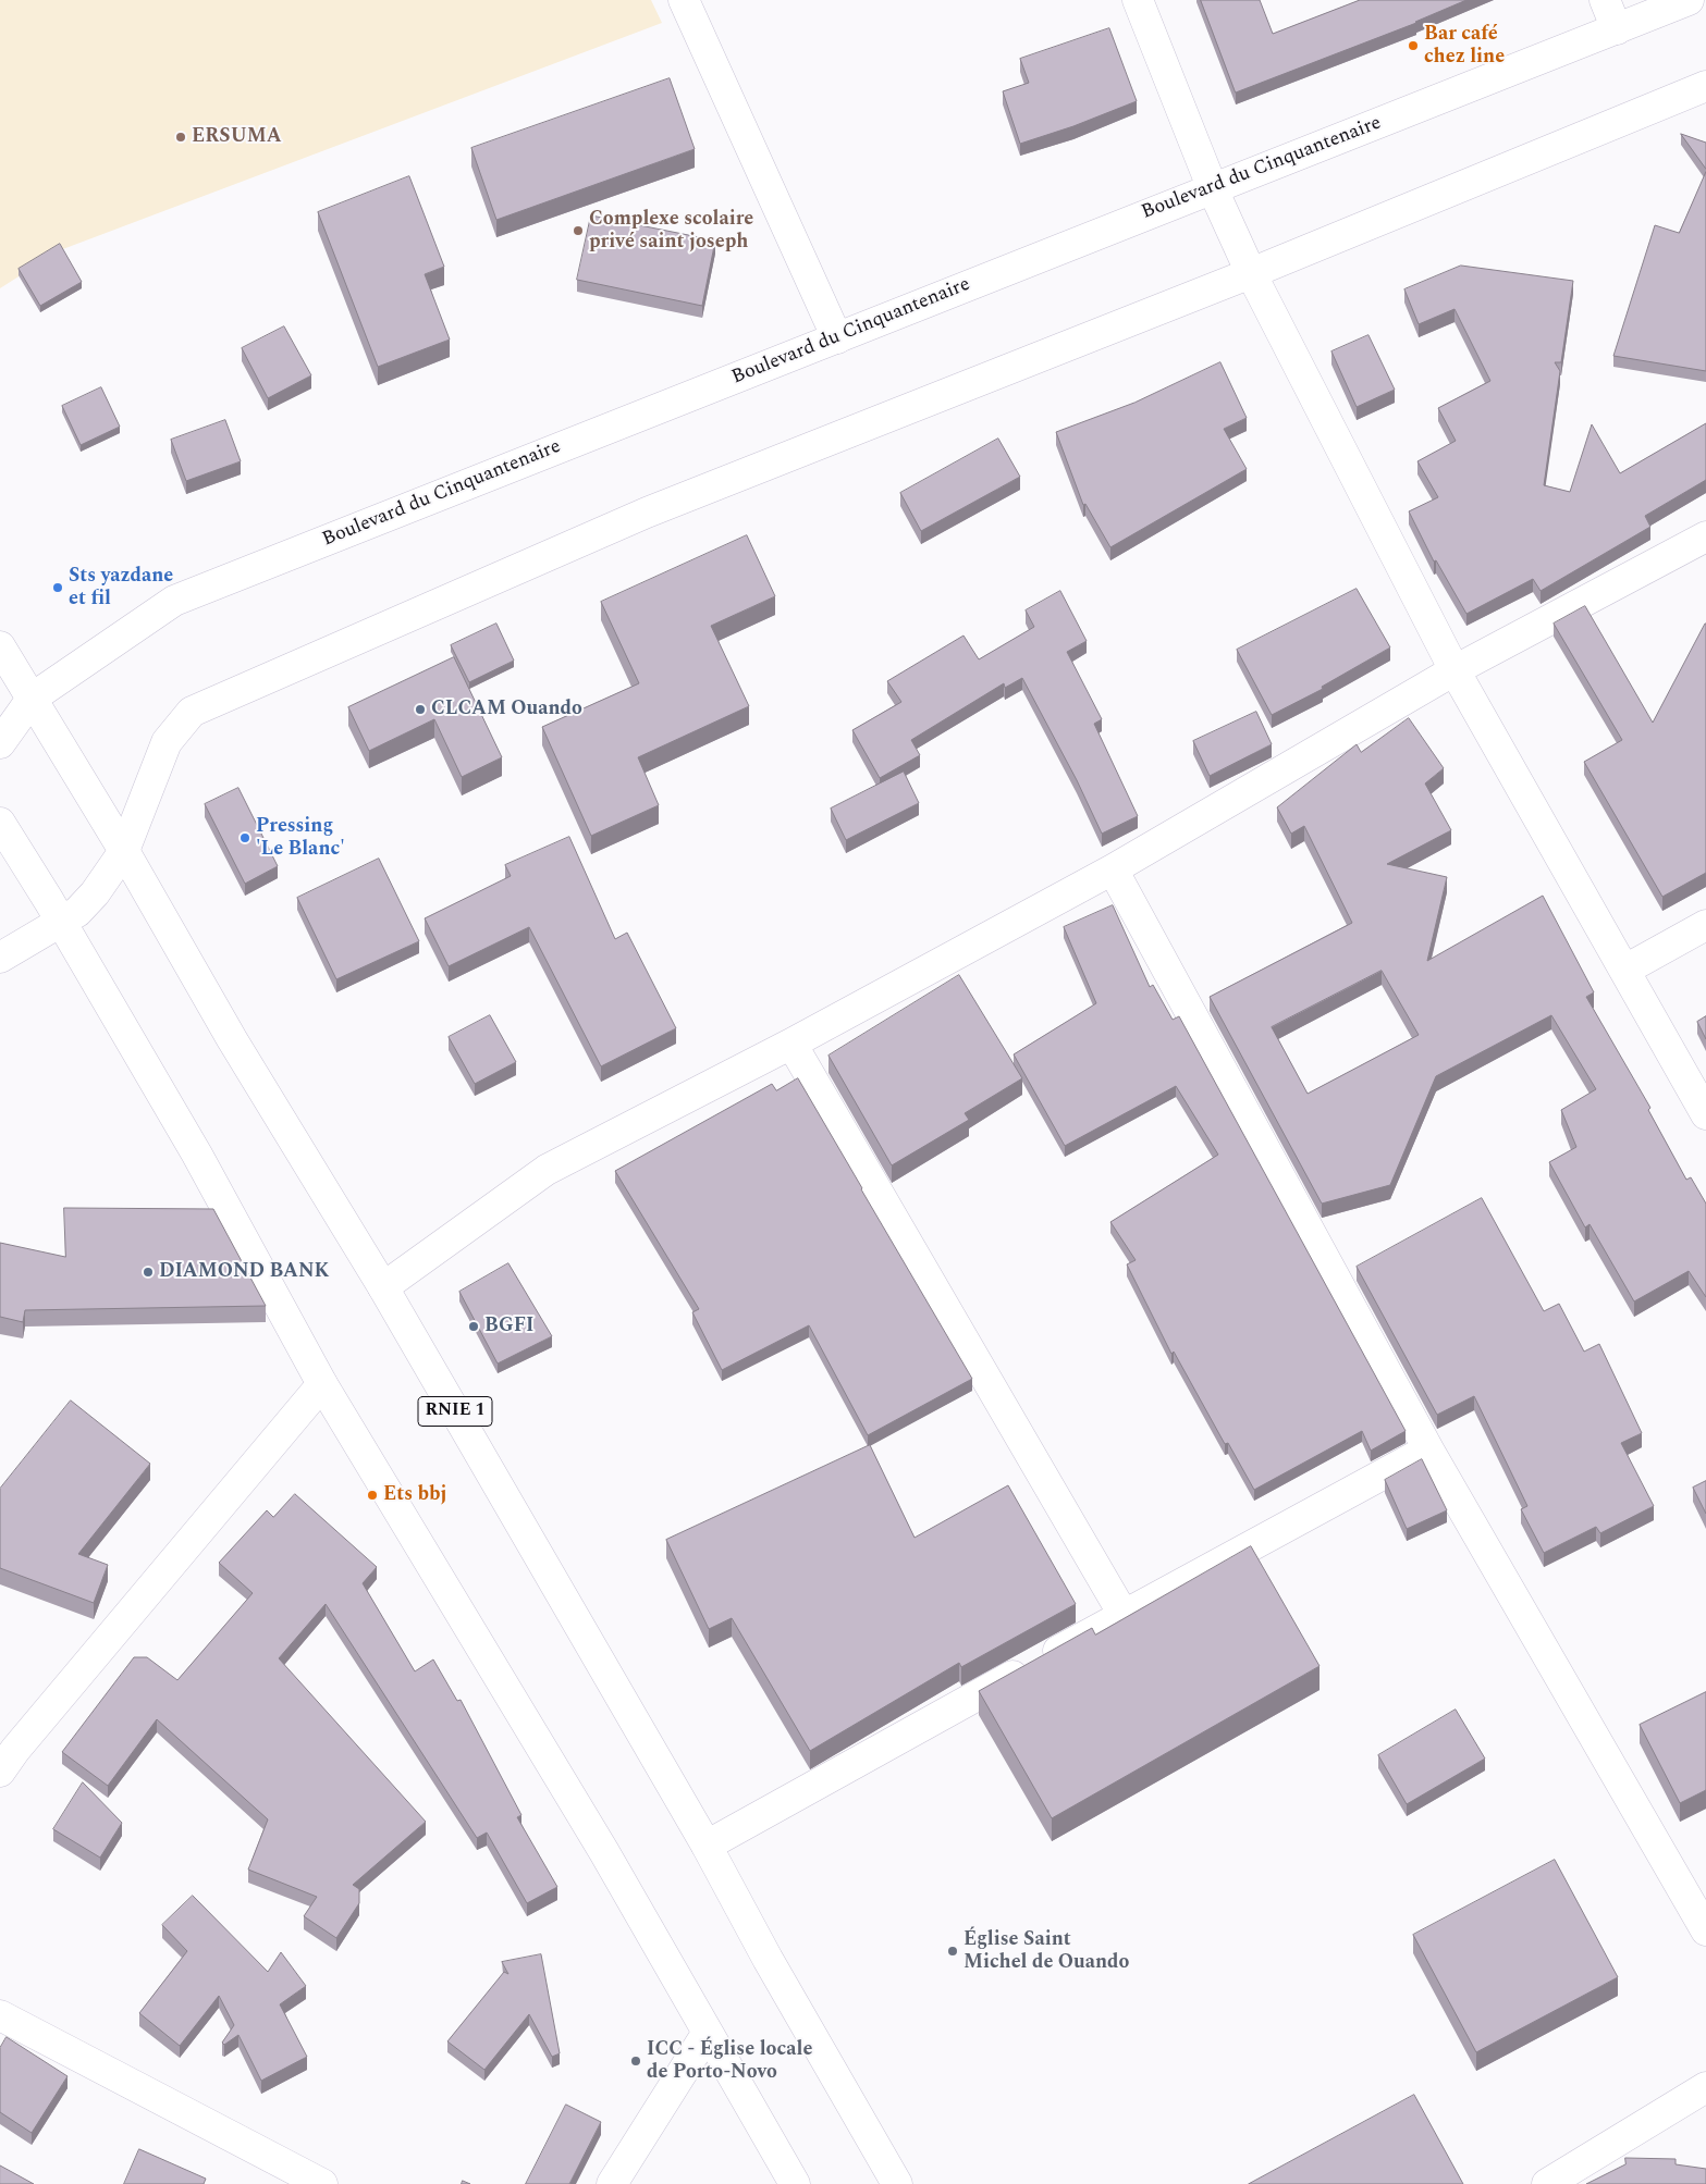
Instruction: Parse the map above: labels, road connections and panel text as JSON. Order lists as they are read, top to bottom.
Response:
{
  "streets": {
    "main road": ["Boulevard du Cinquantenaire", "RNIE 1"]
  },
  "crossings": [
    ["Boulevard du Cinquantenaire", "RNIE 1"]
  ],
  "places": [
    "Bar café chez line",
    "ERSUMA",
    "Complexe scolaire privé saint joseph",
    "Sts yazdane et fil",
    "CLCAM Ouando",
    "Pressing 'Le Blanc'",
    "DIAMOND BANK",
    "BGFI",
    "Ets bbj",
    "Église Saint Michel de Ouando",
    "ICC - Église locale de Porto-Novo"
  ]
}
